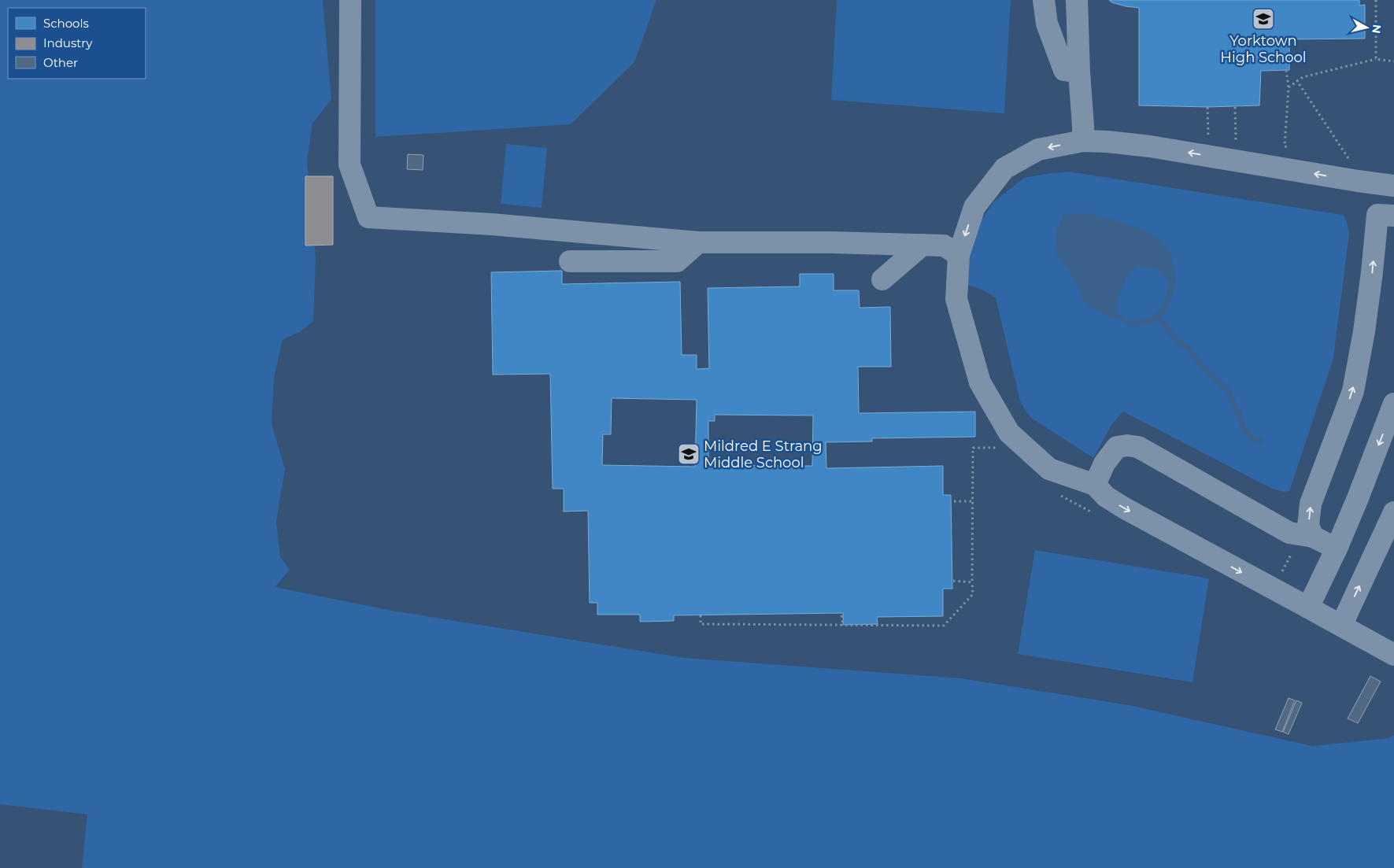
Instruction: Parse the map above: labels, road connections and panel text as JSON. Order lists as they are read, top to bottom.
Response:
{
  "places": {
    "school or university": ["Yorktown High School", "Mildred E Strang Middle School"]
  },
  "legend": ["Schools", "Industry", "Other"],
  "north": "right"
}
